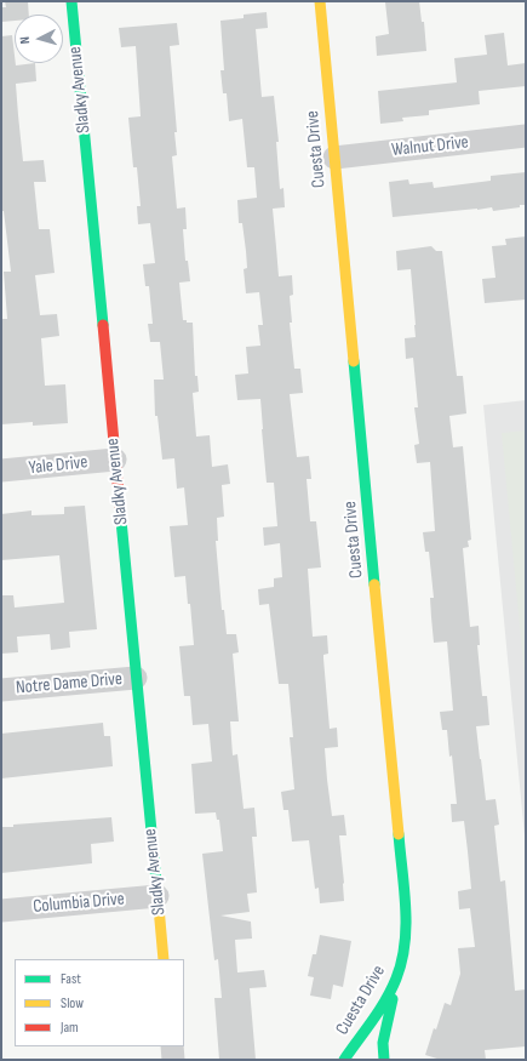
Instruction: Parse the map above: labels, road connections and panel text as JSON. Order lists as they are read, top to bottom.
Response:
{
  "streets": {
    "street": [
      "Sladky Avenue",
      "Walnut Drive",
      "Cuesta Drive",
      "Yale Drive",
      "Notre Dame Drive",
      "Columbia Drive"
    ]
  },
  "crossings": [
    ["Sladky Avenue", "Yale Drive"],
    ["Sladky Avenue", "Notre Dame Drive"],
    ["Sladky Avenue", "Columbia Drive"],
    ["Walnut Drive", "Cuesta Drive"]
  ],
  "legend": ["Fast", "Slow", "Jam"],
  "north": "left"
}
